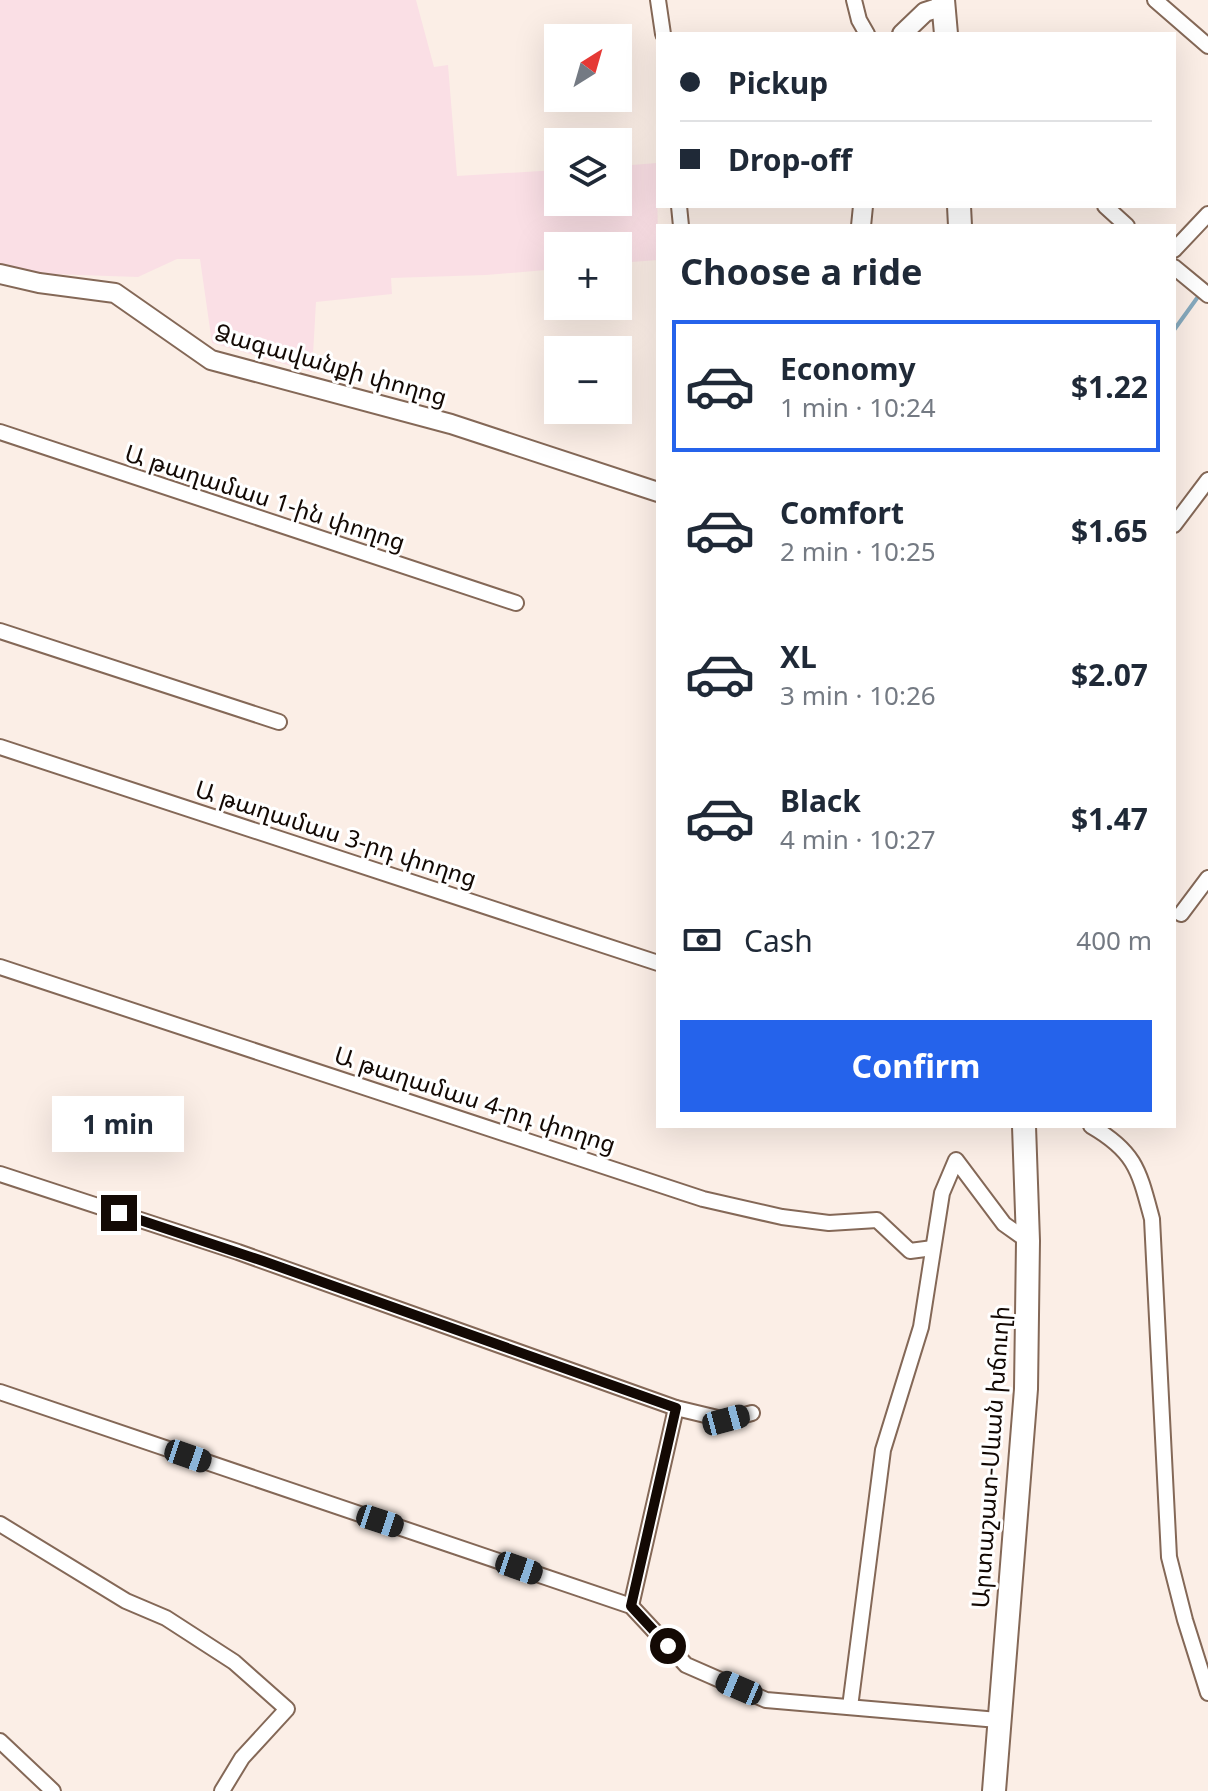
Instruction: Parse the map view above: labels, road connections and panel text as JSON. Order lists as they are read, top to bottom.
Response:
{
  "streets": {
    "main road": ["Արտաշատ-Սևան խճուղի"],
    "street": [
      "Ձագավանքի փողոց",
      "Ա թաղամաս 1-ին փողոց",
      "Ա թաղամաս 3-րդ փողոց",
      "Ա թաղամաս 4-րդ փողոց"
    ]
  },
  "north": "top right",
  "page": {
    "map_buttons": ["+", "−"],
    "banner": ["Pickup", "Drop-off"],
    "heading": "Choose a ride",
    "list": [
      {
        "name": "Economy",
        "note": "1 min · 10:24",
        "value": "$1.22"
      },
      {
        "name": "Comfort",
        "note": "2 min · 10:25",
        "value": "$1.65"
      },
      {
        "name": "XL",
        "note": "3 min · 10:26",
        "value": "$2.07"
      },
      {
        "name": "Black",
        "note": "4 min · 10:27",
        "value": "$1.47"
      }
    ],
    "pay": ["Cash", "400 m"],
    "buttons": "Confirm",
    "bubble": "1 min"
  }
}
